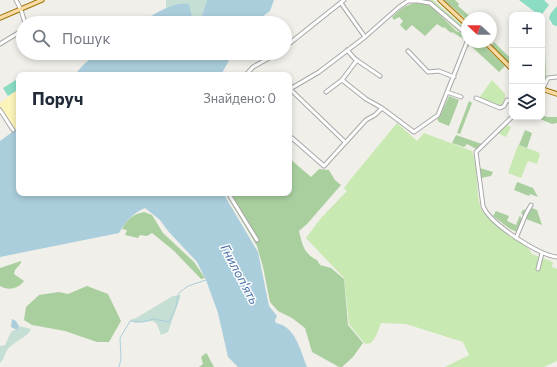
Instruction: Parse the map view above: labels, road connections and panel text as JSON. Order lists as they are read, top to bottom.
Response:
{
  "water": ["Гнилоп'ять"],
  "north": "left",
  "page": {
    "map_buttons": ["+", "−"],
    "search": "Пошук",
    "heading": ["Поруч", "Знайдено: 0"]
  }
}
